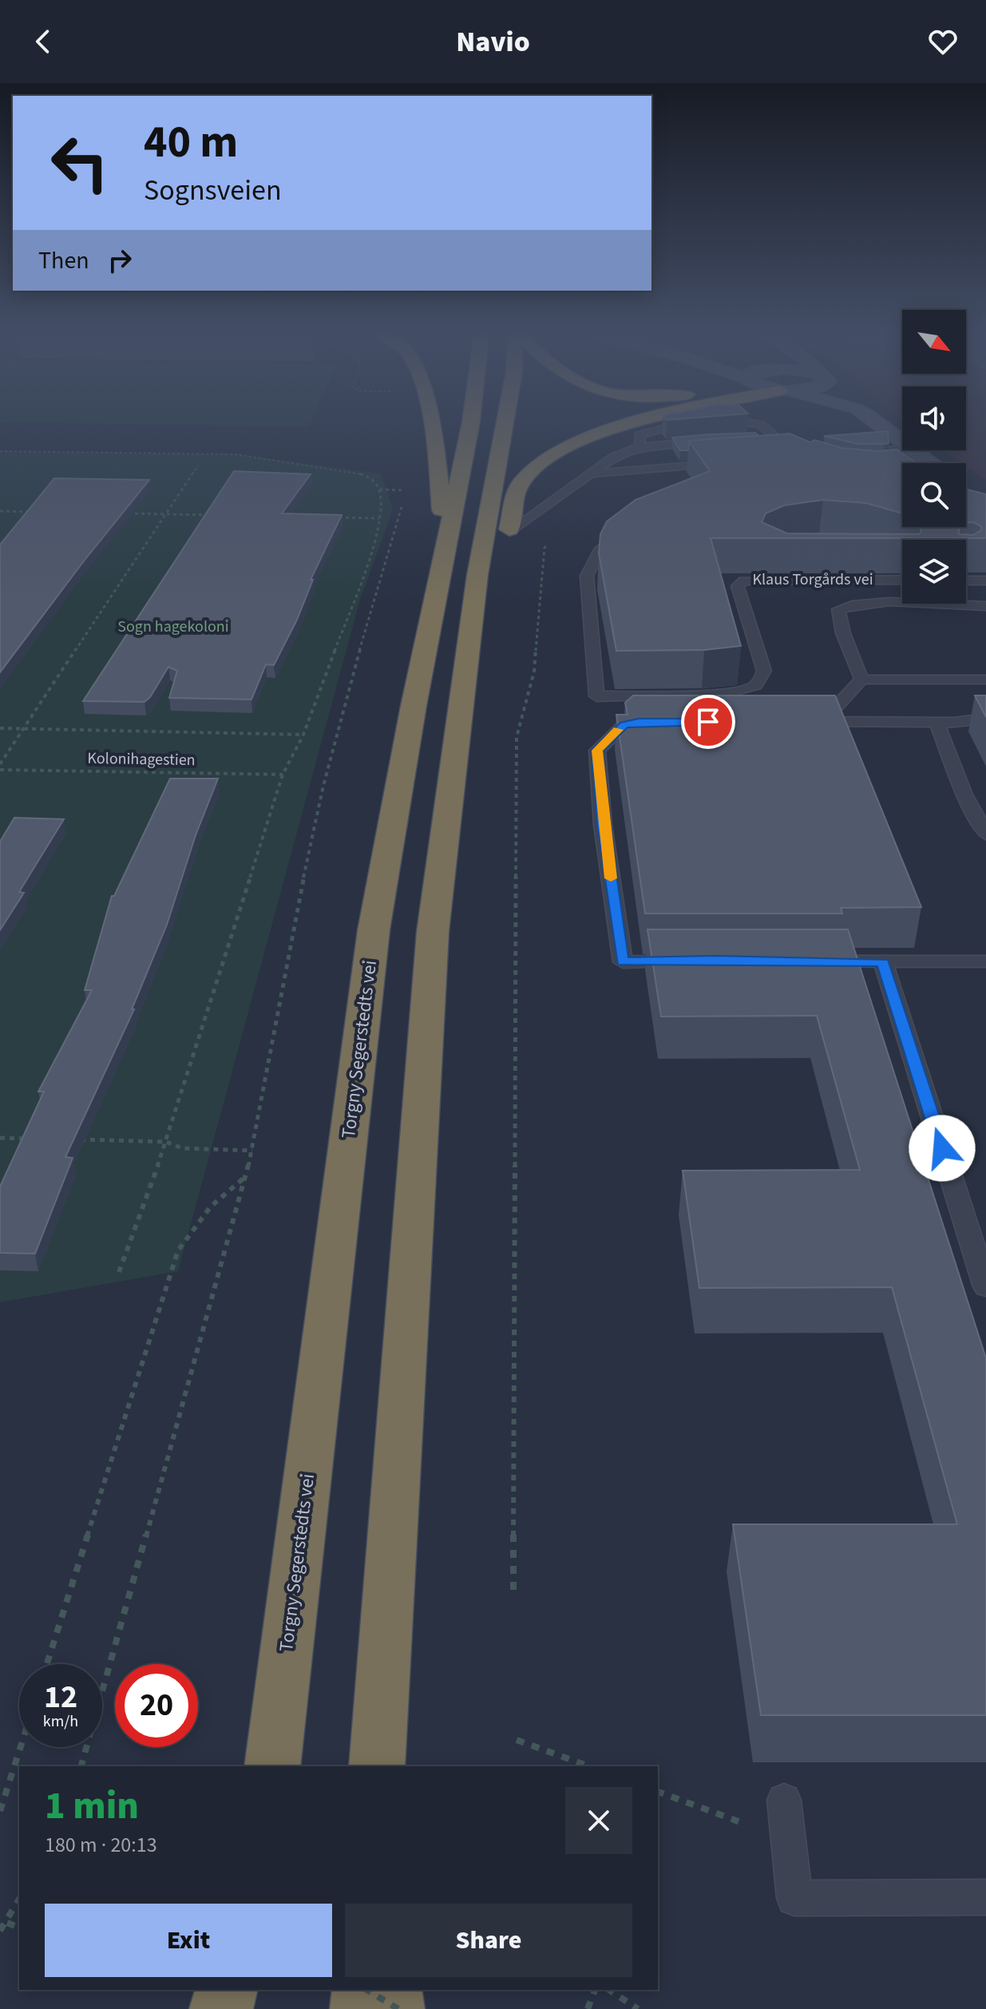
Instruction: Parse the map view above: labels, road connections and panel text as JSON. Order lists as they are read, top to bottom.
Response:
{
  "streets": {
    "highway": ["Torgny Segerstedts vei"],
    "lane": ["Klaus Torgårds vei"],
    "path": ["Kolonihagestien"]
  },
  "parks": ["Sogn hagekoloni"],
  "north": "bottom right",
  "page": {
    "header": "Navio",
    "turn": ["40 m", "Sognsveien"],
    "then": "Then",
    "speed": "12 km/h",
    "limit": "20",
    "heading": ["1 min", "180 m · 20:13"],
    "buttons": ["Exit", "Share"]
  }
}
